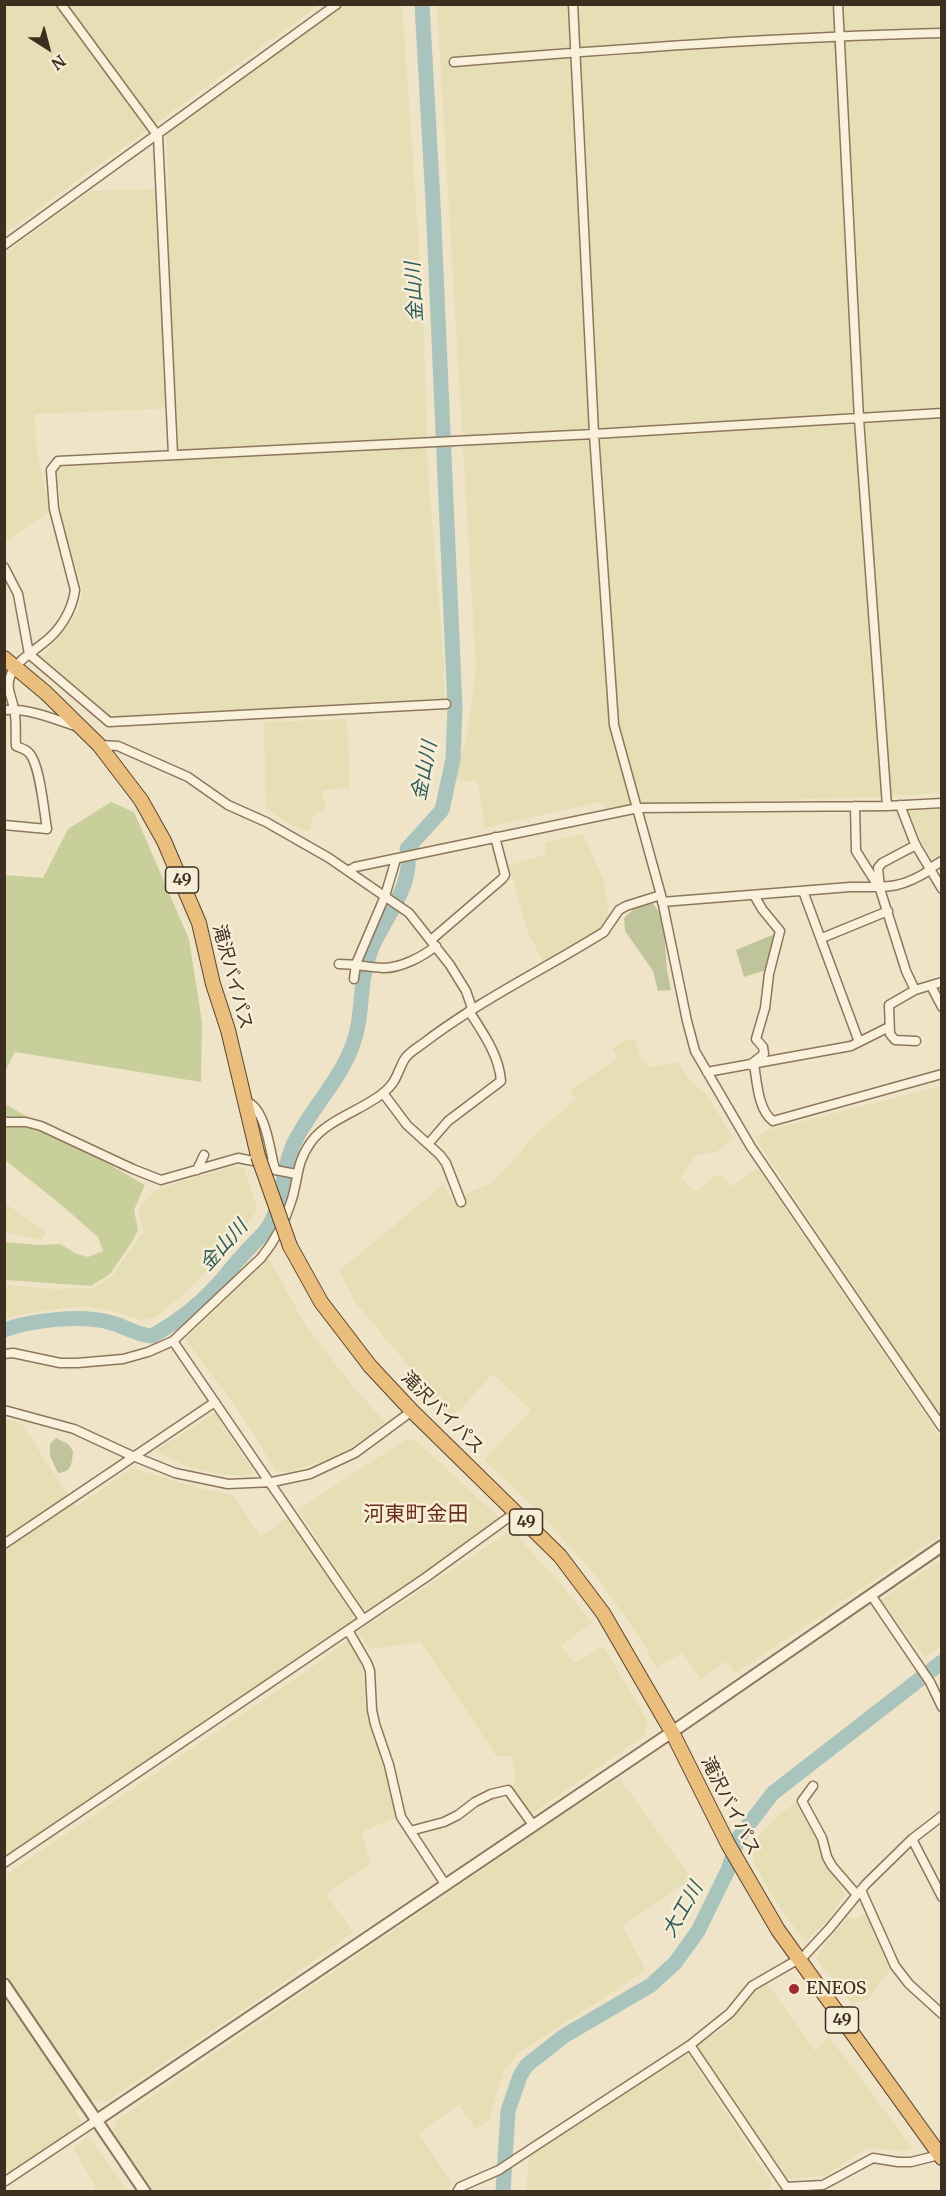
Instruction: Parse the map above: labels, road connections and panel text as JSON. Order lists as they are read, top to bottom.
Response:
{
  "streets": {
    "highway": ["49", "滝沢バイパス"]
  },
  "districts": ["河東町金田"],
  "water": ["金山川", "大工川"],
  "places": ["ENEOS"],
  "north": "bottom right"
}
